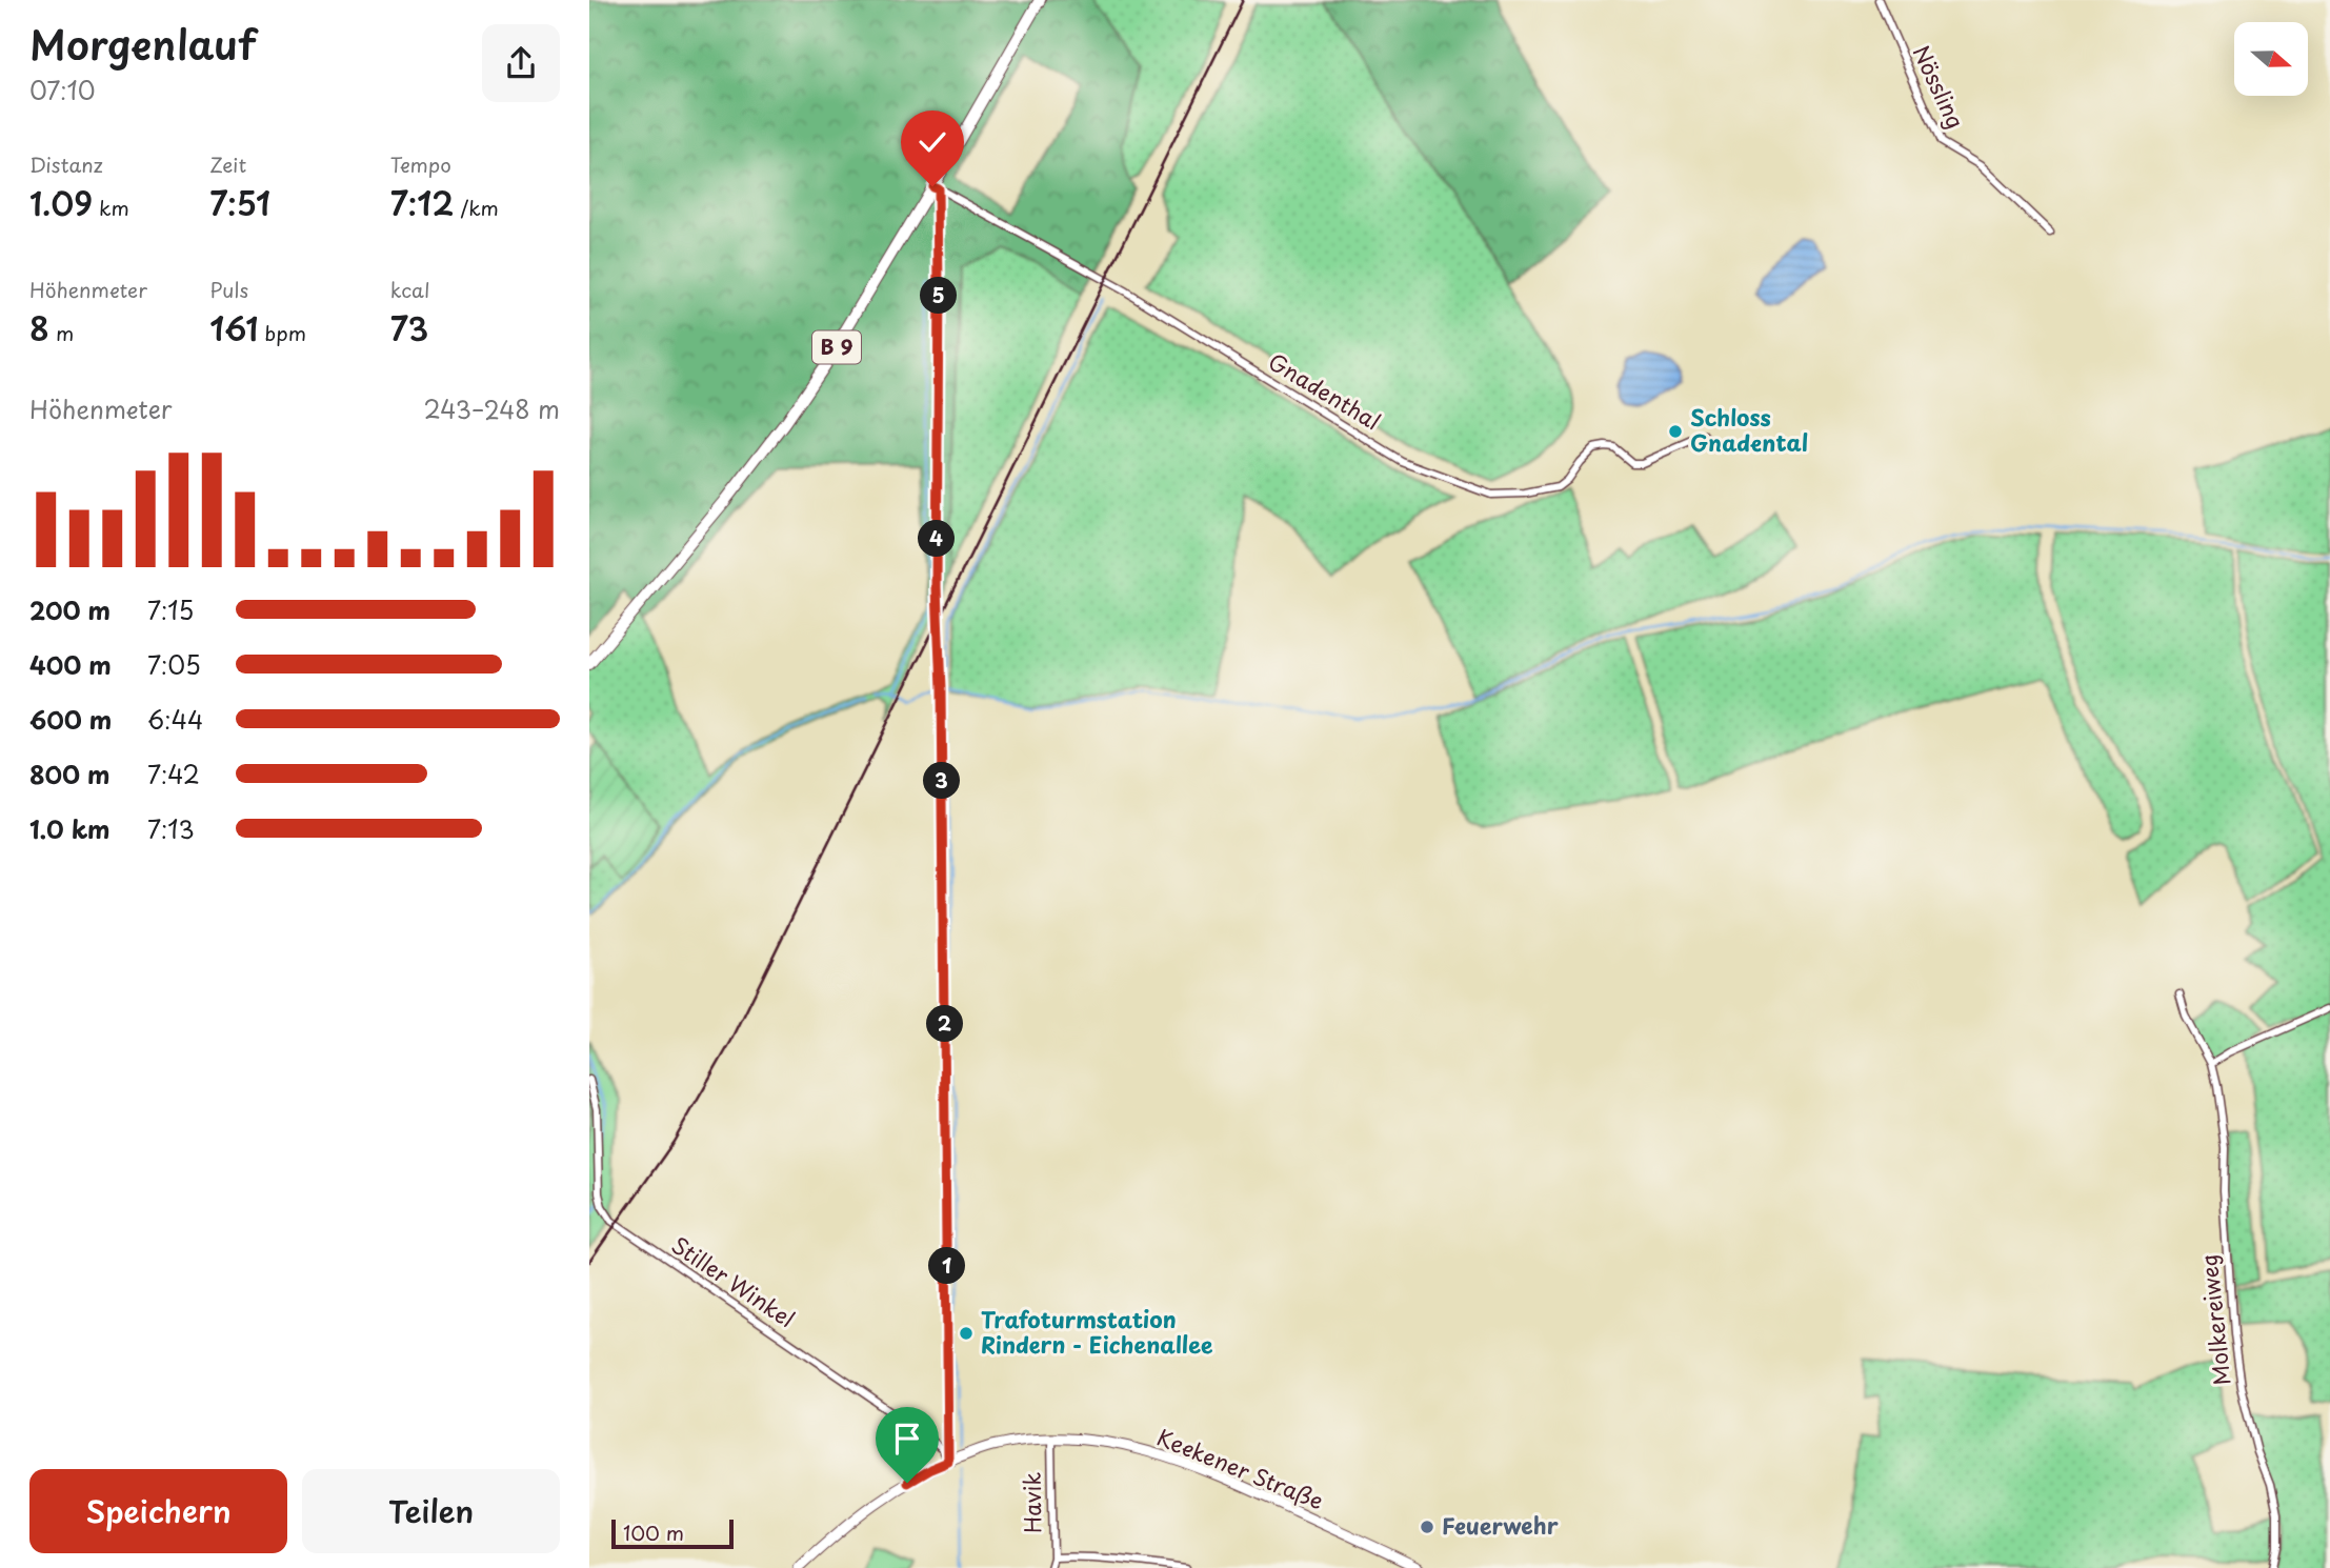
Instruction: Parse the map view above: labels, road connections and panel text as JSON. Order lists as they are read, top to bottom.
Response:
{
  "streets": {
    "main road": ["B 9", "Keekener Straße"],
    "street": [
      "Nössling",
      "Gnadenthal",
      "Stiller Winkel",
      "Molkereiweg",
      "Havik"
    ]
  },
  "crossings": [
    ["B 9", "Gnadenthal"],
    ["Stiller Winkel", "Keekener Straße"],
    ["Keekener Straße", "Havik"]
  ],
  "places": ["Schloss Gnadental", "Trafoturmstation Rindern - Eichenallee", "Feuerwehr"],
  "scale_bar": "100 m",
  "north": "right",
  "page": {
    "heading": ["Morgenlauf", "07:10"],
    "stats": [
      ["Distanz", "1.09 km"],
      ["Zeit", "7:51"],
      ["Tempo", "7:12 /km"],
      ["Höhenmeter", "8 m"],
      ["Puls", "161 bpm"],
      ["kcal", "73"]
    ],
    "pins": [
      "5",
      "4",
      "3",
      "2",
      "1"
    ],
    "chart": ["Höhenmeter", "243–248 m"],
    "list": [
      {
        "name": "200 m",
        "note": "7:15"
      },
      {
        "name": "400 m",
        "note": "7:05"
      },
      {
        "name": "600 m",
        "note": "6:44"
      },
      {
        "name": "800 m",
        "note": "7:42"
      },
      {
        "name": "1.0 km",
        "note": "7:13"
      }
    ],
    "buttons": ["Speichern", "Teilen"],
    "scale": "100 m"
  }
}
